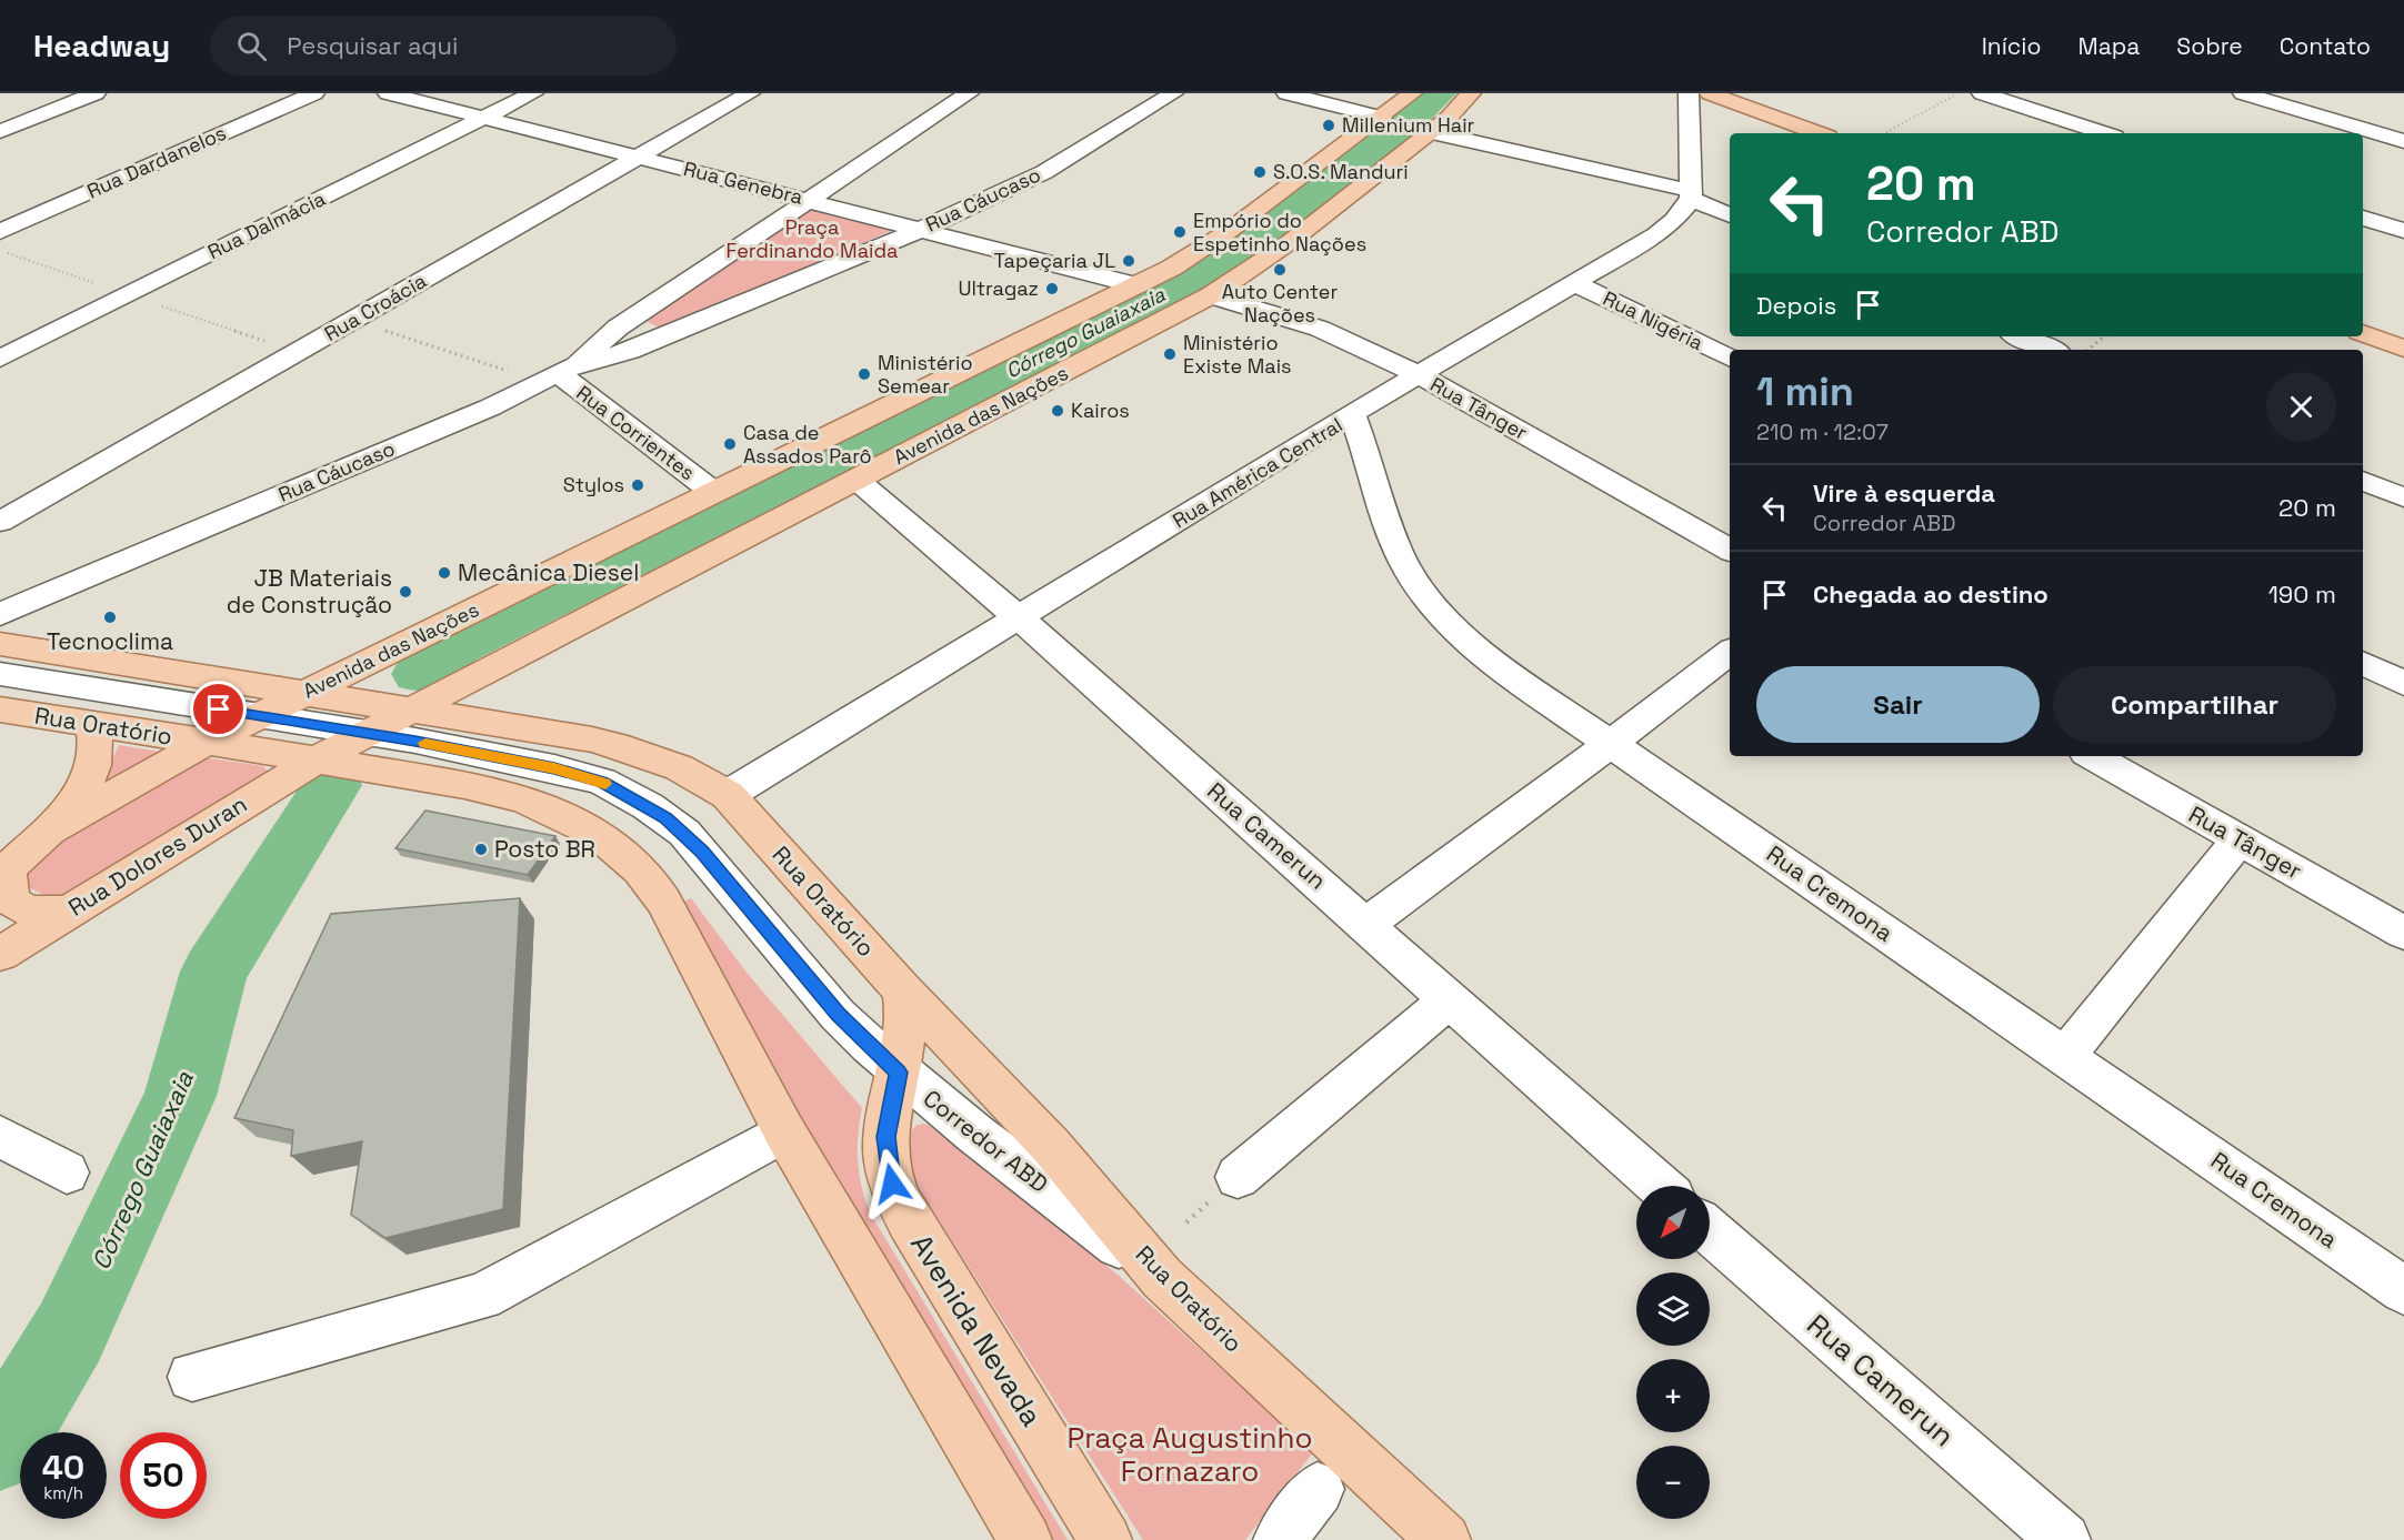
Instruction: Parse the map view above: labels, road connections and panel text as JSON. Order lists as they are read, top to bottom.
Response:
{
  "streets": {
    "main road": [
      "Avenida das Nações",
      "Rua Oratório",
      "Rua Dolores Duran",
      "Avenida Nevada"
    ],
    "street": [
      "Rua Dardanelos",
      "Rua Genebra",
      "Rua Cáucaso",
      "Rua Dalmácia",
      "Rua Croácia",
      "Rua Nigéria",
      "Rua Tânger",
      "Rua Corrientes",
      "Rua América Central",
      "Rua Camerun",
      "Rua Cremona",
      "Corredor ABD"
    ]
  },
  "crossings": [
    ["Rua Genebra", "Rua Cáucaso"],
    ["Rua Genebra", "Rua Dalmácia"],
    ["Rua Genebra", "Rua Croácia"],
    ["Rua Genebra", "Avenida das Nações"],
    ["Rua Genebra", "Rua Corrientes"],
    ["Rua Cáucaso", "Rua Corrientes"],
    ["Rua Nigéria", "Rua América Central"],
    ["Rua Tânger", "Avenida das Nações"],
    ["Rua Tânger", "Rua América Central"],
    ["Avenida das Nações", "Rua Corrientes"],
    ["Avenida das Nações", "Rua Oratório"],
    ["Avenida das Nações", "Rua Camerun"],
    ["Avenida das Nações", "Rua Dolores Duran"],
    ["Avenida das Nações", "Corredor ABD"],
    ["Rua América Central", "Rua Oratório"],
    ["Rua América Central", "Rua Camerun"],
    ["Rua América Central", "Rua Cremona"],
    ["Rua Oratório", "Rua Dolores Duran"],
    ["Rua Oratório", "Corredor ABD"],
    ["Rua Oratório", "Avenida Nevada"],
    ["Corredor ABD", "Avenida Nevada"]
  ],
  "water": ["Córrego Guaiaxaia"],
  "parks": ["Praça Ferdinando Maida", "Praça Augustinho Fornazaro"],
  "places": [
    "Millenium Hair",
    "S.O.S. Manduri",
    "Empório do Espetinho Nações",
    "Tapeçaria JL",
    "Auto Center Nações",
    "Ultragaz",
    "Ministério Existe Mais",
    "Ministério Semear",
    "Kairos",
    "Casa de Assados Parô",
    "Stylos",
    "Mecânica Diesel",
    "JB Materiais de Construção",
    "Tecnoclima",
    "Posto BR"
  ],
  "north": "bottom left",
  "page": {
    "header": "Headway",
    "search": "Pesquisar aqui",
    "nav": [
      "Início",
      "Mapa",
      "Sobre",
      "Contato"
    ],
    "turn": ["20 m", "Corredor ABD"],
    "then": "Depois",
    "heading": ["1 min", "210 m · 12:07"],
    "list": [
      {
        "name": "Vire à esquerda",
        "note": "Corredor ABD",
        "value": "20 m"
      },
      {
        "name": "Chegada ao destino",
        "value": "190 m"
      }
    ],
    "buttons": ["Sair", "Compartilhar"],
    "map_buttons": ["+", "−"],
    "speed": "40 km/h",
    "limit": "50"
  }
}
